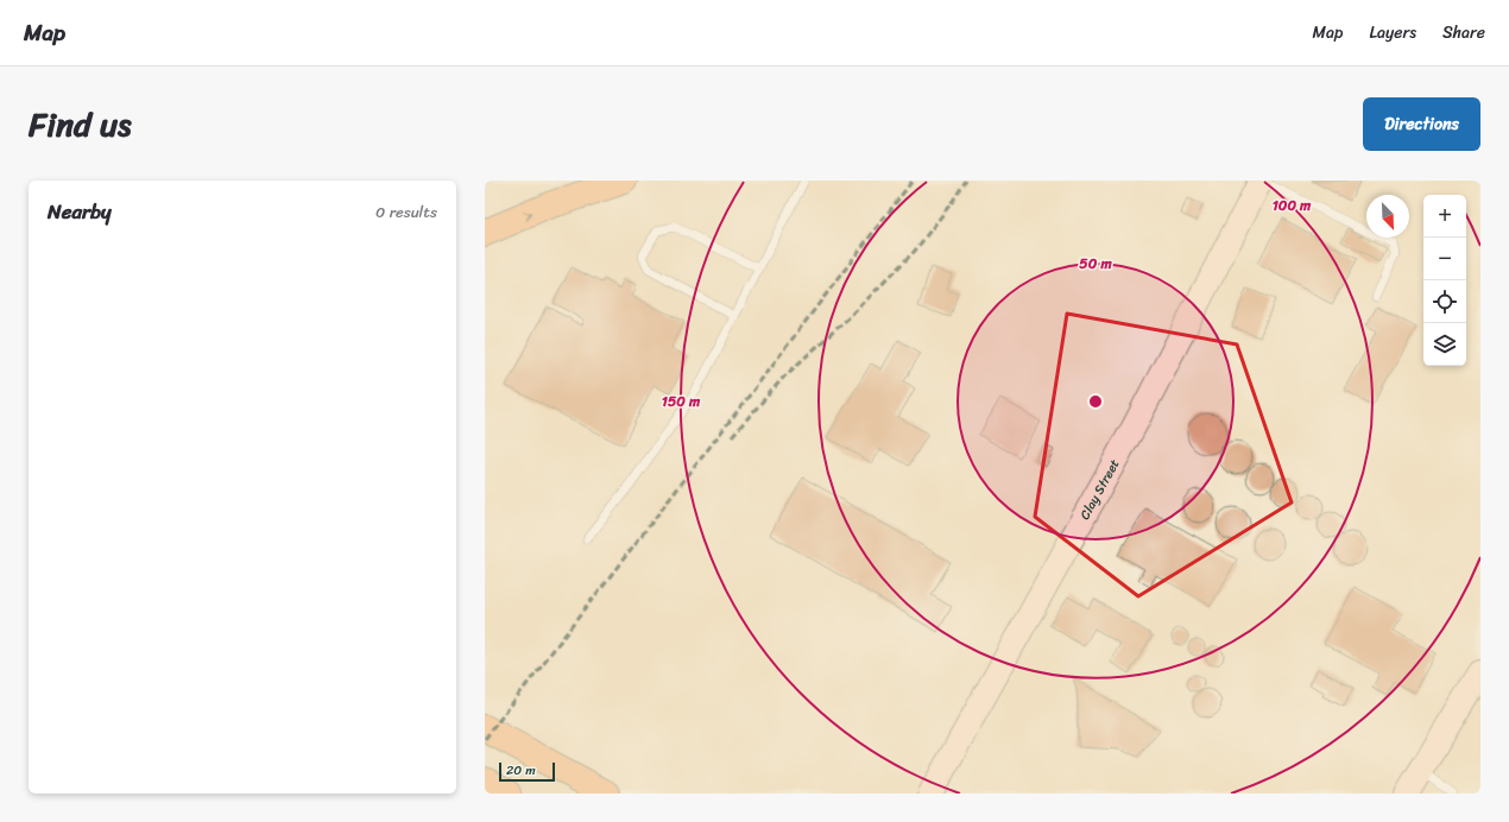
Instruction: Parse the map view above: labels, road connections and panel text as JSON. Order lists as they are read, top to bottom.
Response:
{
  "streets": {
    "street": ["Clay Street"]
  },
  "scale_bar": "20 m",
  "north": "bottom right",
  "page": {
    "header": "Map",
    "nav": ["Map", "Layers", "Share"],
    "title": "Find us",
    "buttons": "Directions",
    "heading": ["Nearby", "0 results"],
    "map_buttons": ["+", "−"],
    "scale": "20 m"
  },
  "rings": ["100 m", "50 m", "150 m"]
}
